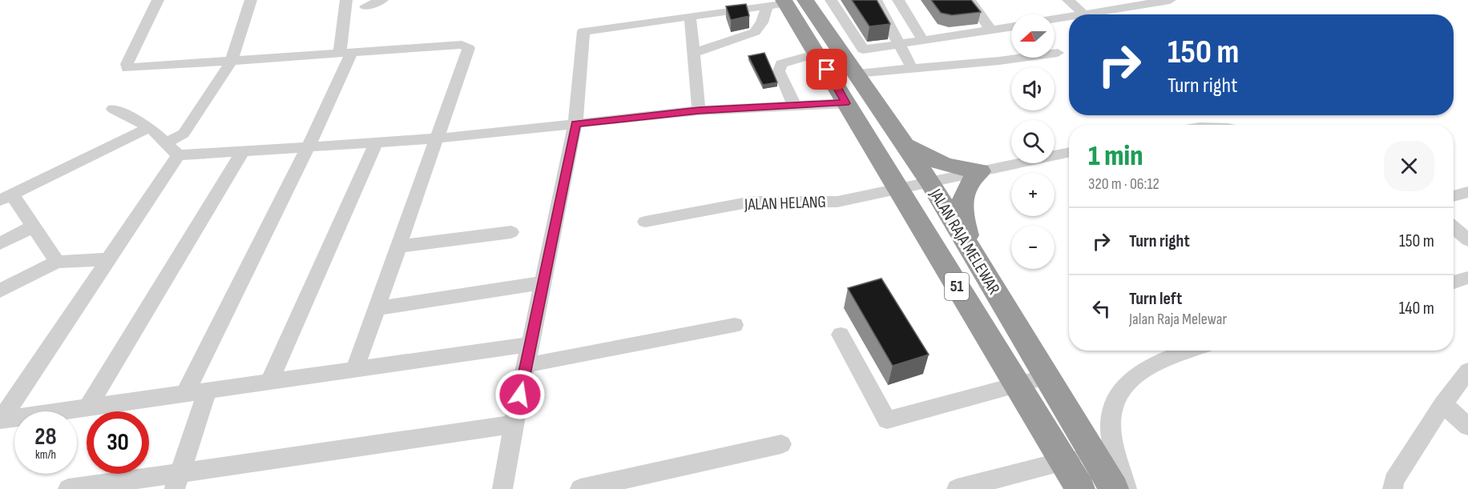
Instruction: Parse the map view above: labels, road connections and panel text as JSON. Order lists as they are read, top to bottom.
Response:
{
  "streets": {
    "highway": ["JALAN RAJA MELEWAR", "51"],
    "street": ["JALAN HELANG"]
  },
  "crossings": [
    ["JALAN HELANG", "JALAN RAJA MELEWAR"]
  ],
  "north": "left",
  "page": {
    "map_buttons": ["+", "−"],
    "turn": ["150 m", "Turn right"],
    "heading": ["1 min", "320 m · 06:12"],
    "list": [
      {
        "name": "Turn right",
        "value": "150 m"
      },
      {
        "name": "Turn left",
        "note": "Jalan Raja Melewar",
        "value": "140 m"
      }
    ],
    "speed": "28 km/h",
    "limit": "30"
  }
}
